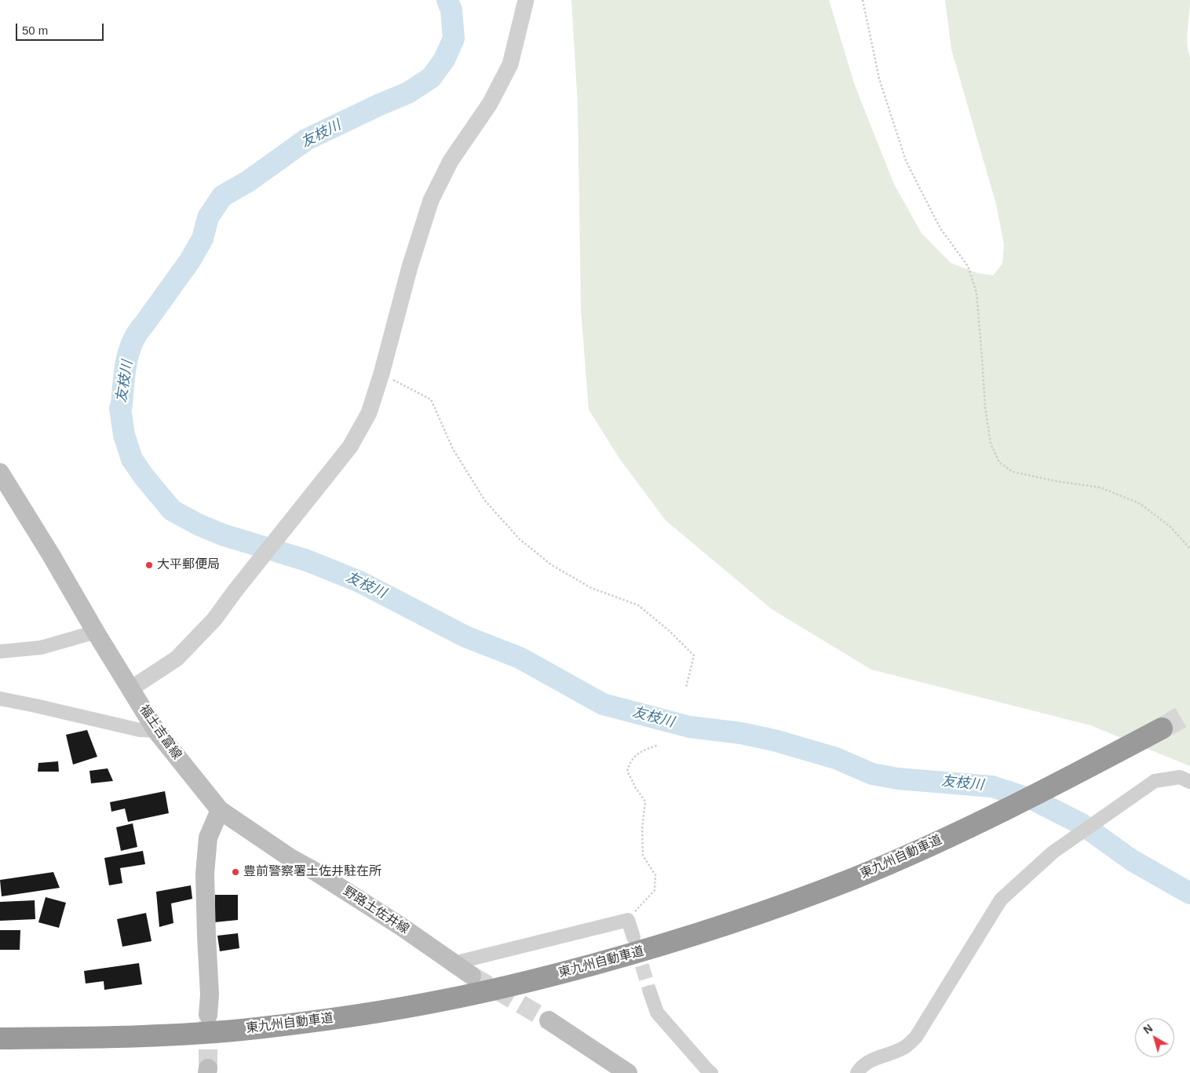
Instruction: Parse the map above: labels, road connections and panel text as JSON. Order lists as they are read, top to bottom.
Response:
{
  "streets": {
    "highway": ["東九州自動車道"],
    "main road": ["福土吉富線", "野路土佐井線"]
  },
  "crossings": [
    ["福土吉富線", "野路土佐井線"]
  ],
  "water": ["友枝川"],
  "places": ["大平郵便局", "豊前警察署土佐井駐在所"],
  "scale_bar": "50 m",
  "north": "top left"
}
